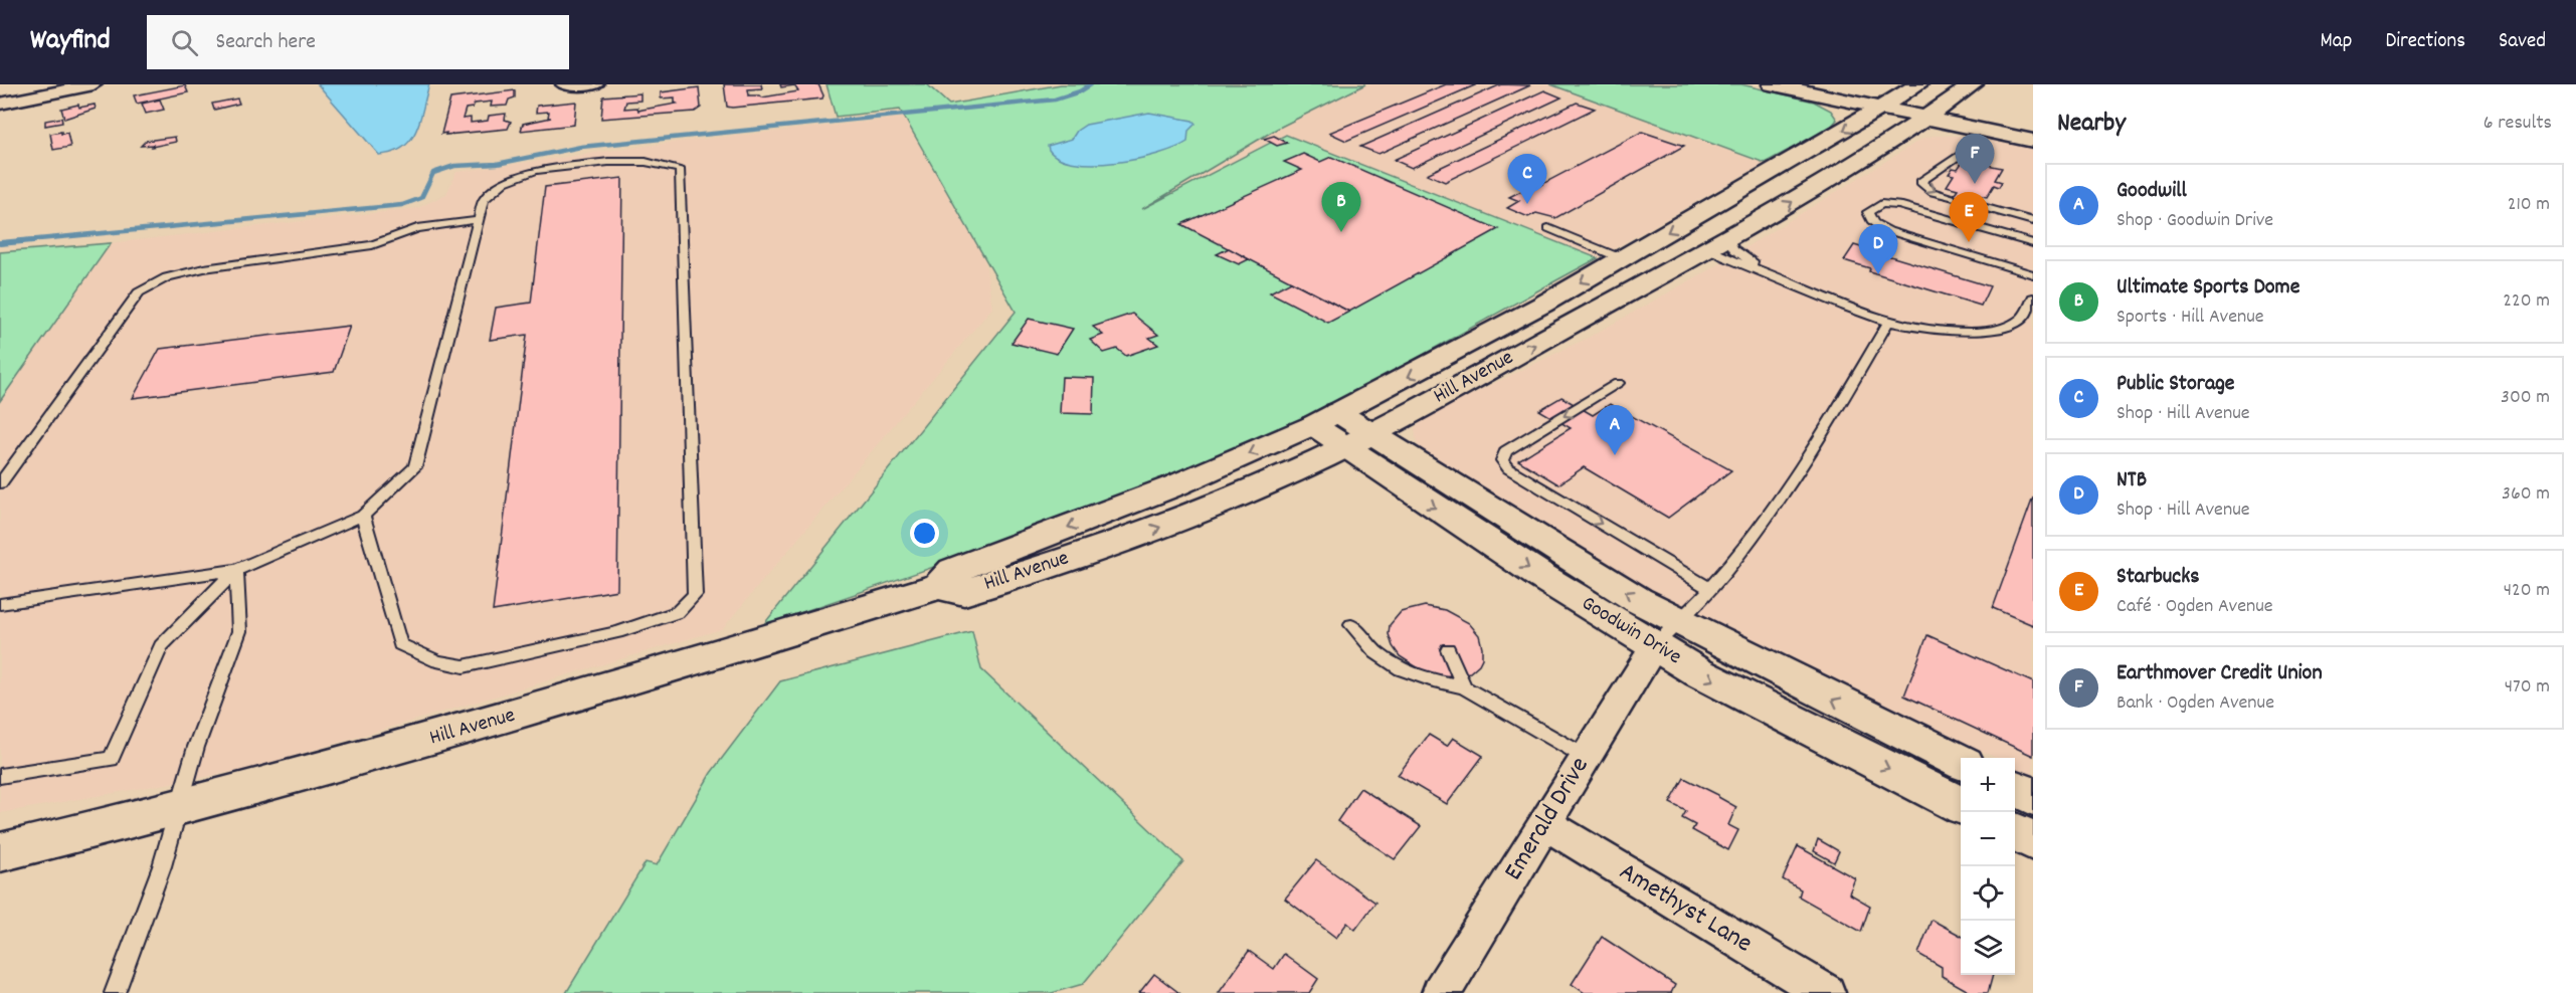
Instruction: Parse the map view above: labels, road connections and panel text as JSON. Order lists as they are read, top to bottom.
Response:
{
  "streets": {
    "main road": ["Hill Avenue", "Goodwin Drive"],
    "street": ["Emerald Drive", "Amethyst Lane"]
  },
  "crossings": [
    ["Hill Avenue", "Goodwin Drive"],
    ["Goodwin Drive", "Emerald Drive"],
    ["Emerald Drive", "Amethyst Lane"]
  ],
  "page": {
    "header": "Wayfind",
    "search": "Search here",
    "nav": ["Map", "Directions", "Saved"],
    "heading": ["Nearby", "6 results"],
    "pins": [
      "F",
      "C",
      "B",
      "E",
      "D",
      "A"
    ],
    "list": [
      {
        "mark": "A",
        "name": "Goodwill",
        "note": "Shop · Goodwin Drive",
        "value": "210 m"
      },
      {
        "mark": "B",
        "name": "Ultimate Sports Dome",
        "note": "Sports · Hill Avenue",
        "value": "220 m"
      },
      {
        "mark": "C",
        "name": "Public Storage",
        "note": "Shop · Hill Avenue",
        "value": "300 m"
      },
      {
        "mark": "D",
        "name": "NTB",
        "note": "Shop · Hill Avenue",
        "value": "360 m"
      },
      {
        "mark": "E",
        "name": "Starbucks",
        "note": "Café · Ogden Avenue",
        "value": "420 m"
      },
      {
        "mark": "F",
        "name": "Earthmover Credit Union",
        "note": "Bank · Ogden Avenue",
        "value": "470 m"
      }
    ],
    "map_buttons": ["+", "−"]
  }
}
